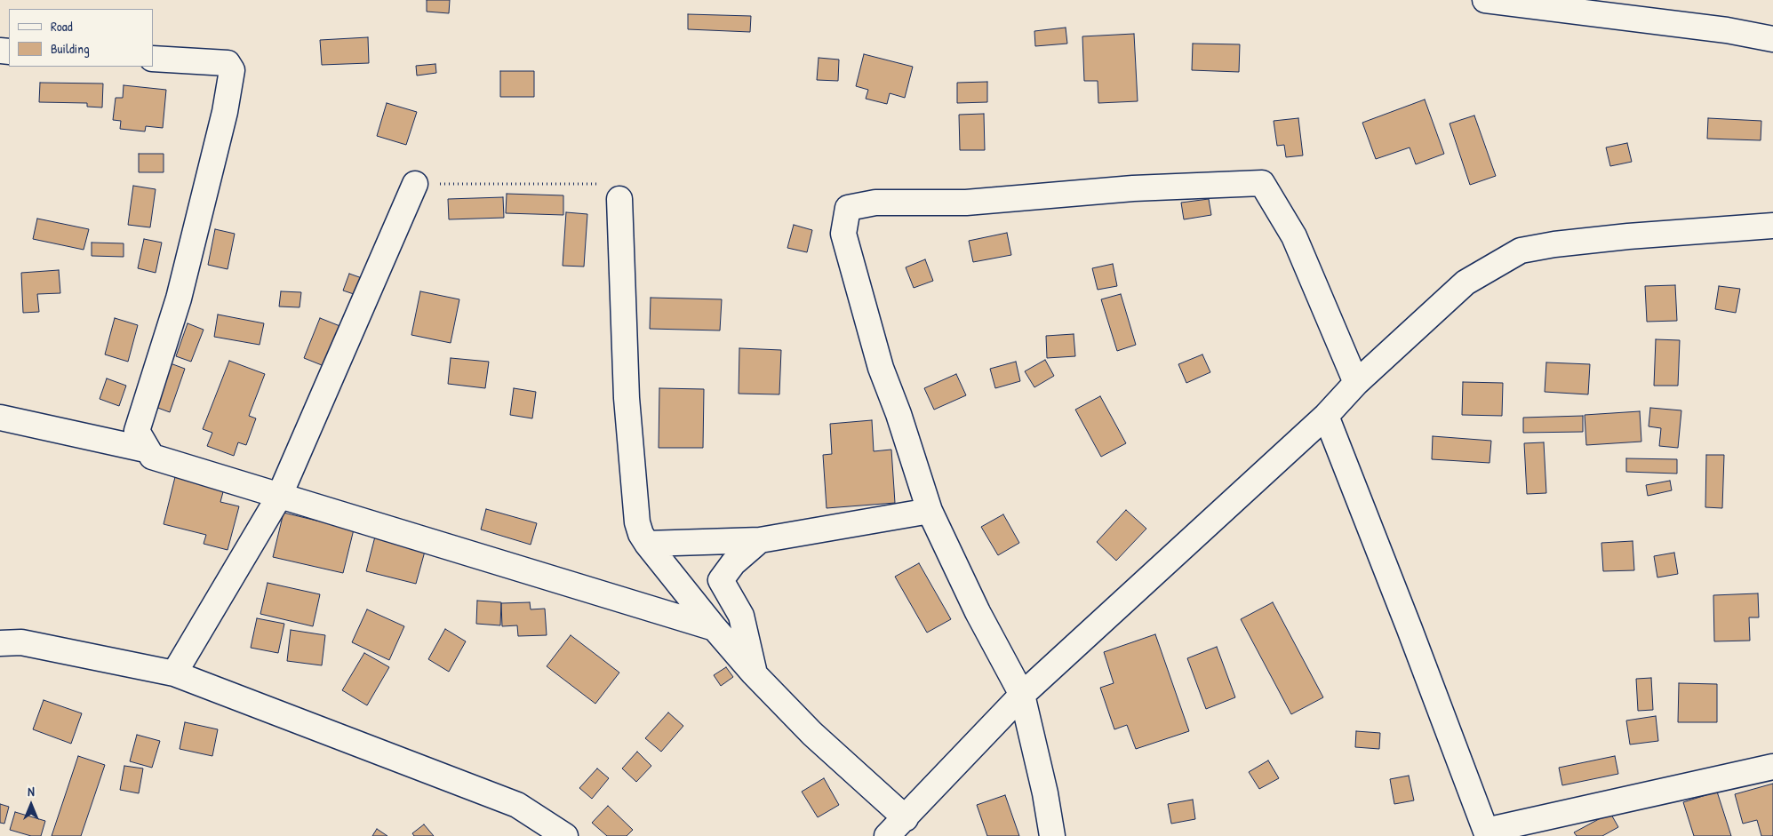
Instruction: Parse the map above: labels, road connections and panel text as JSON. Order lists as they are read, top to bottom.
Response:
{
  "legend": ["Road", "Building"],
  "north": "top"
}
